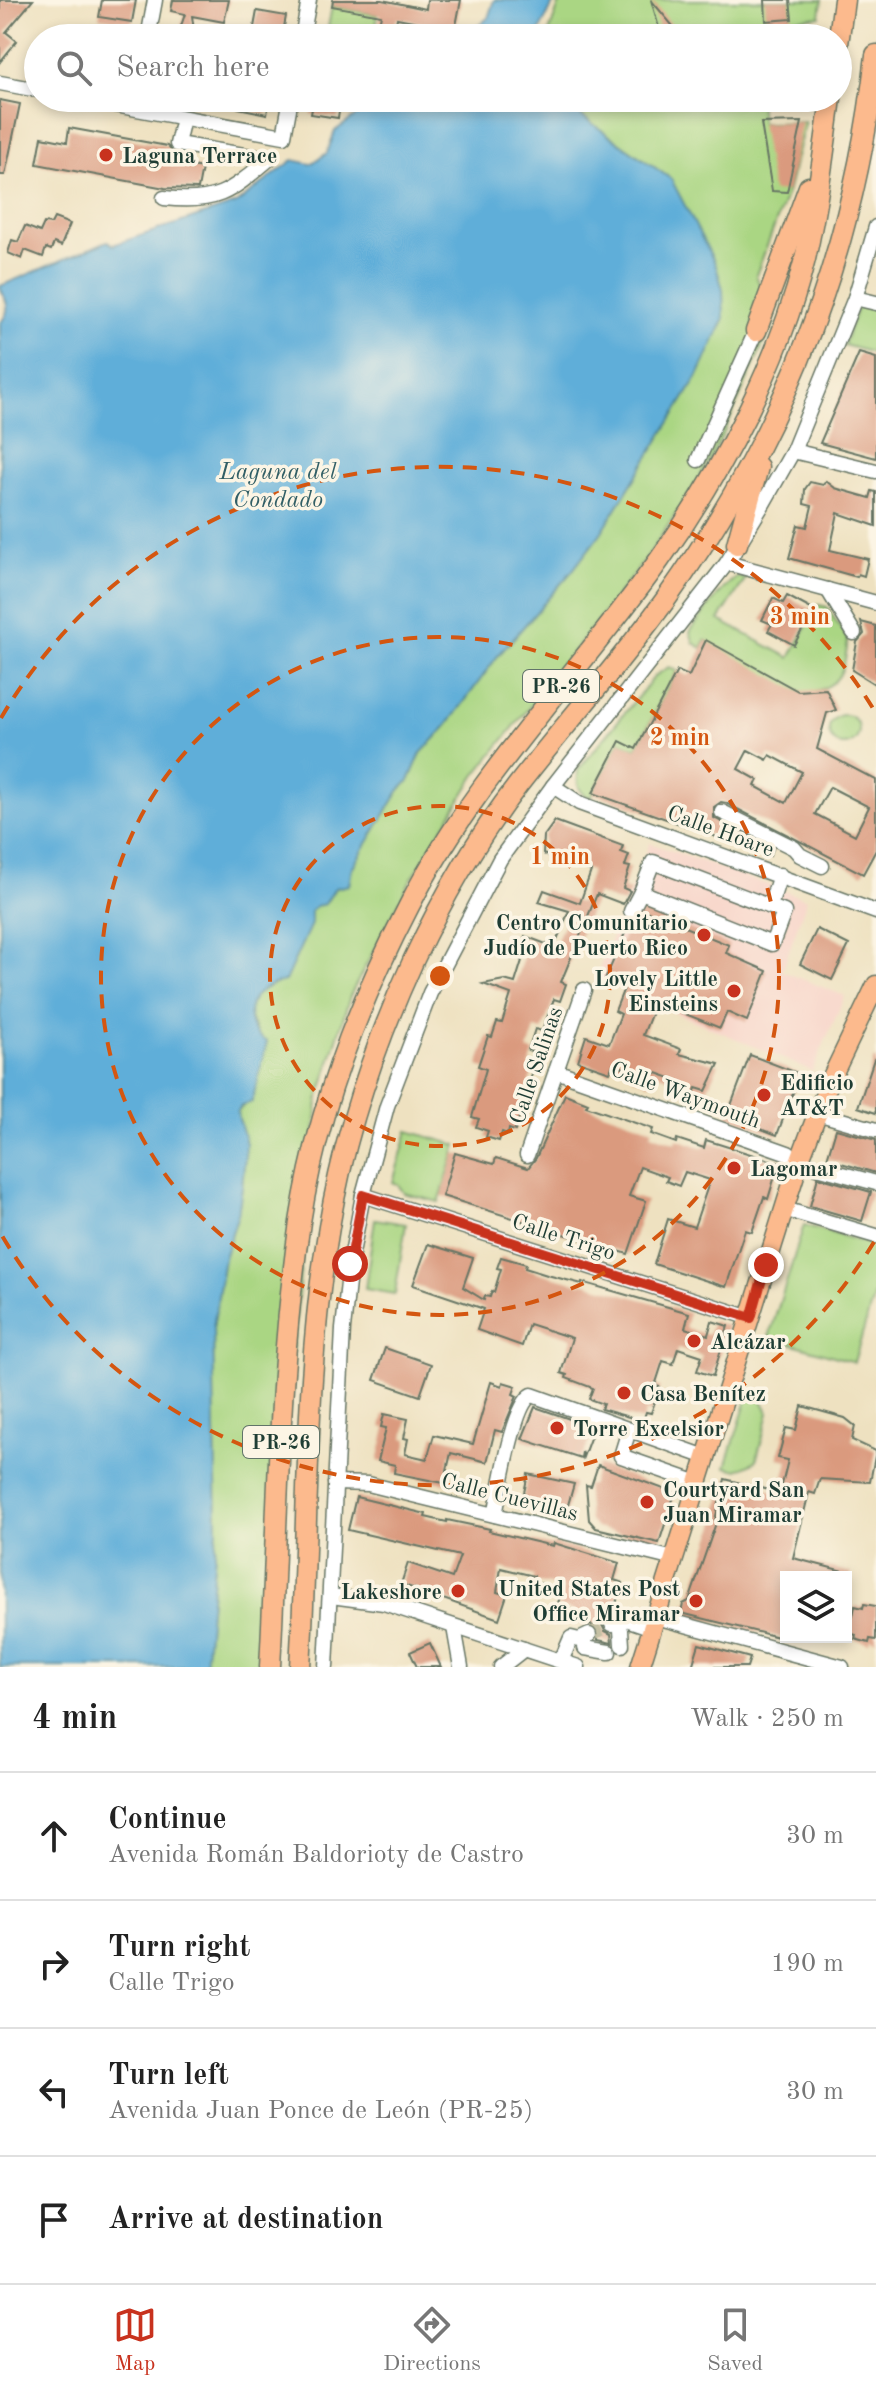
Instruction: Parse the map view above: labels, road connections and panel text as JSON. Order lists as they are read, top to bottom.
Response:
{
  "streets": {
    "highway": ["PR-26"],
    "street": [
      "Calle Hoare",
      "Calle Salinas",
      "Calle Waymouth",
      "Calle Trigo",
      "Calle Cuevillas"
    ]
  },
  "crossings": [
    ["Calle Salinas", "Calle Waymouth"]
  ],
  "water": ["Laguna del Condado"],
  "places": [
    "Laguna Terrace",
    "Centro Comunitario Judío de Puerto Rico",
    "Lovely Little Einsteins",
    "Edificio AT&T",
    "Lagomar",
    "Alcázar",
    "Casa Benítez",
    "Torre Excelsior",
    "Courtyard San Juan Miramar",
    "Lakeshore",
    "United States Post Office Miramar"
  ],
  "page": {
    "search": "Search here",
    "heading": ["4 min", "Walk · 250 m"],
    "list": [
      ["Continue", "Avenida Román Baldorioty de Castro", "30 m"],
      ["Turn right", "Calle Trigo", "190 m"],
      ["Turn left", "Avenida Juan Ponce de León (PR-25)", "30 m"],
      "Arrive at destination"
    ],
    "nav": ["Map", "Directions", "Saved"]
  },
  "rings": ["3 min", "2 min", "1 min"]
}
